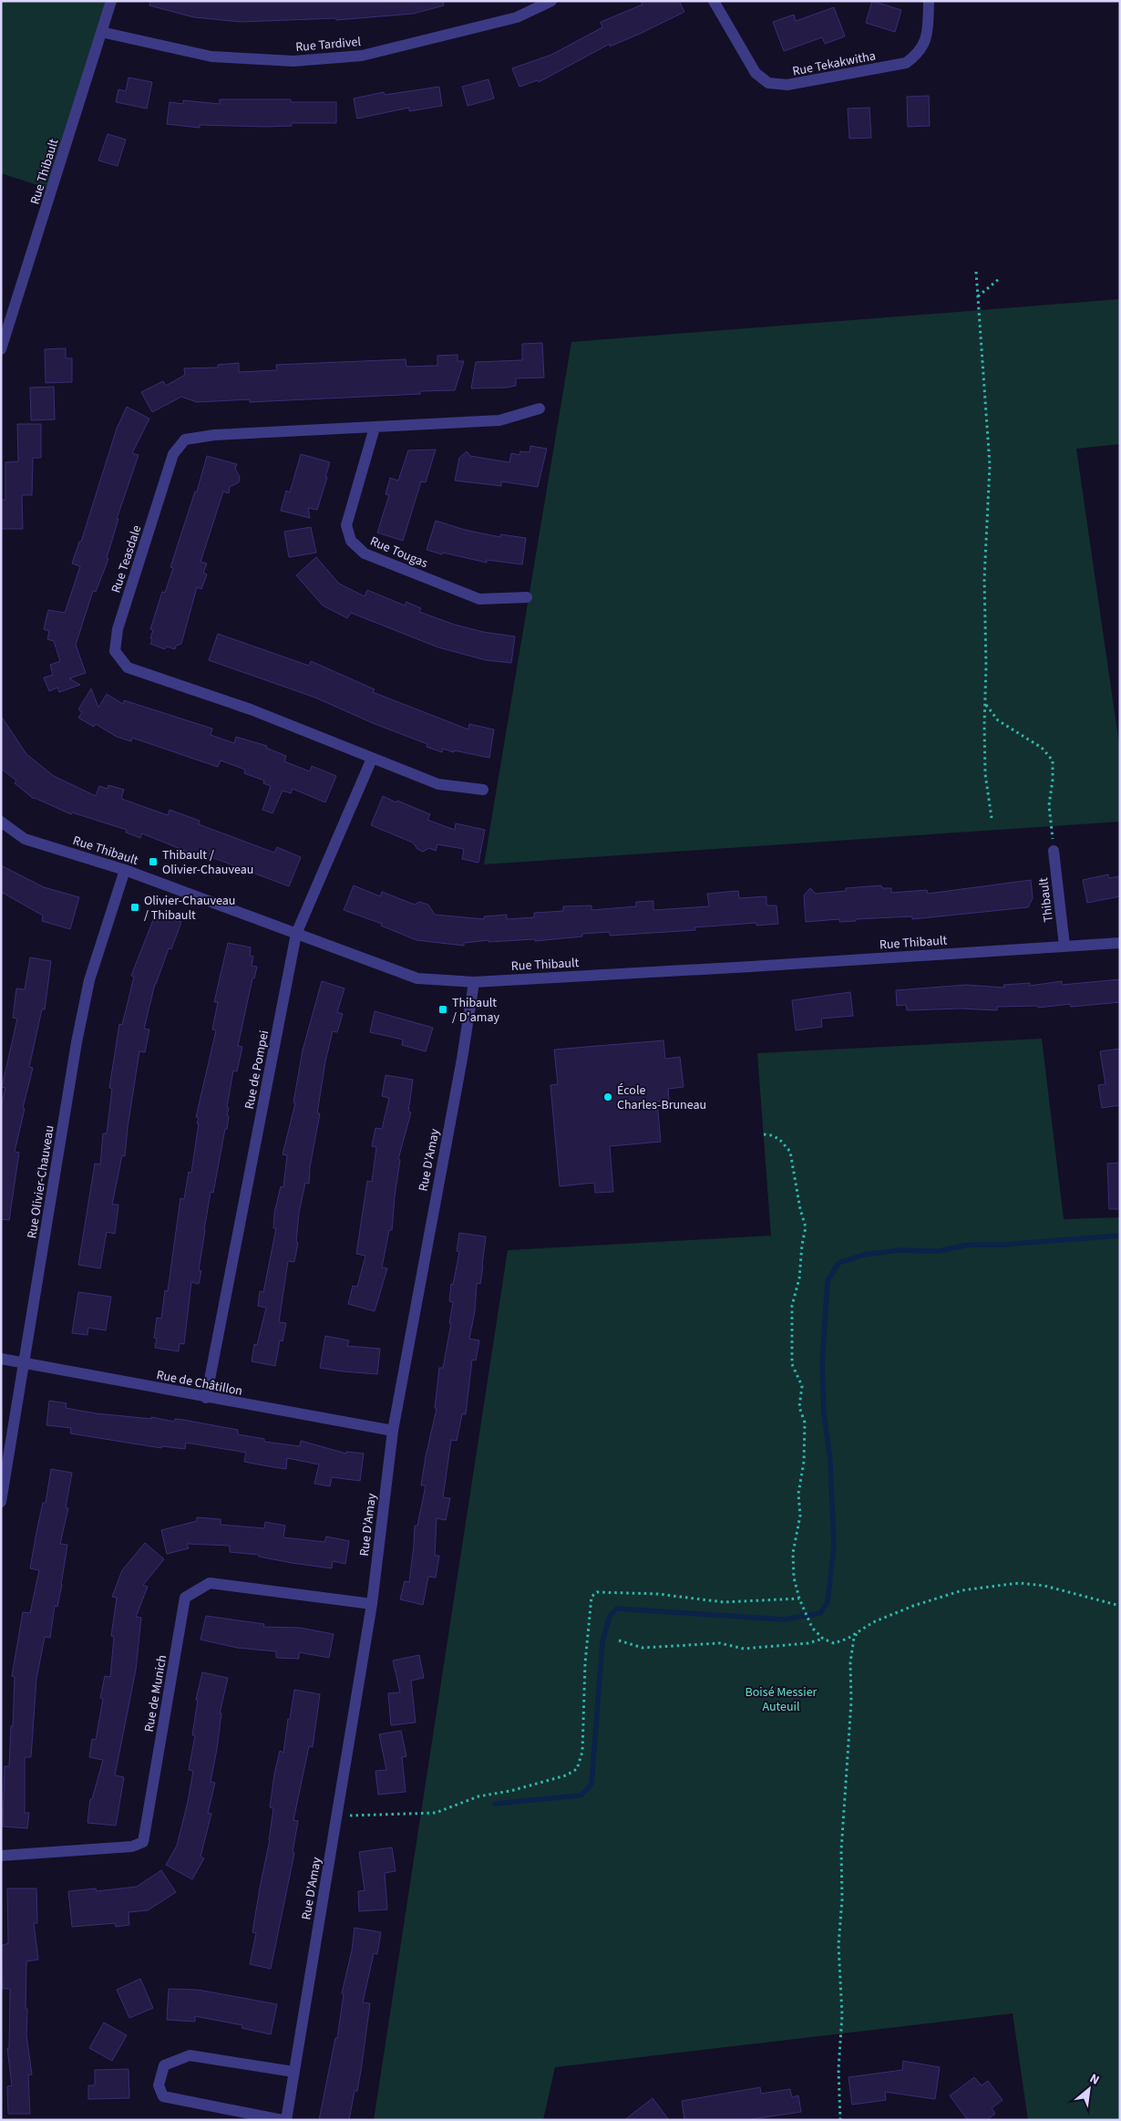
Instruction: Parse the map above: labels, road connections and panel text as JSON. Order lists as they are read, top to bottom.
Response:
{
  "streets": {
    "street": [
      "Rue Tardivel",
      "Rue Tekakwitha",
      "Rue Thibault",
      "Rue Tougas",
      "Rue Teasdale",
      "Thibault",
      "Rue de Pompei",
      "Rue D'Amay",
      "Rue Olivier-Chauveau",
      "Rue de Châtillon",
      "Rue de Munich"
    ]
  },
  "crossings": [
    ["Rue Tardivel", "Rue Thibault"],
    ["Rue Thibault", "Thibault"],
    ["Rue Thibault", "Rue de Pompei"],
    ["Rue Thibault", "Rue D'Amay"],
    ["Rue Thibault", "Rue Olivier-Chauveau"],
    ["Rue Tougas", "Rue Teasdale"],
    ["Rue Teasdale", "Rue de Pompei"],
    ["Rue de Pompei", "Rue de Châtillon"],
    ["Rue D'Amay", "Rue de Châtillon"],
    ["Rue D'Amay", "Rue de Munich"],
    ["Rue Olivier-Chauveau", "Rue de Châtillon"]
  ],
  "parks": ["Boisé Messier Auteuil"],
  "places": {
    "transit": ["Thibault / Olivier-Chauveau", "Olivier-Chauveau / Thibault", "Thibault / D'amay"],
    "other": ["École Charles-Bruneau"]
  },
  "north": "top right"
}
